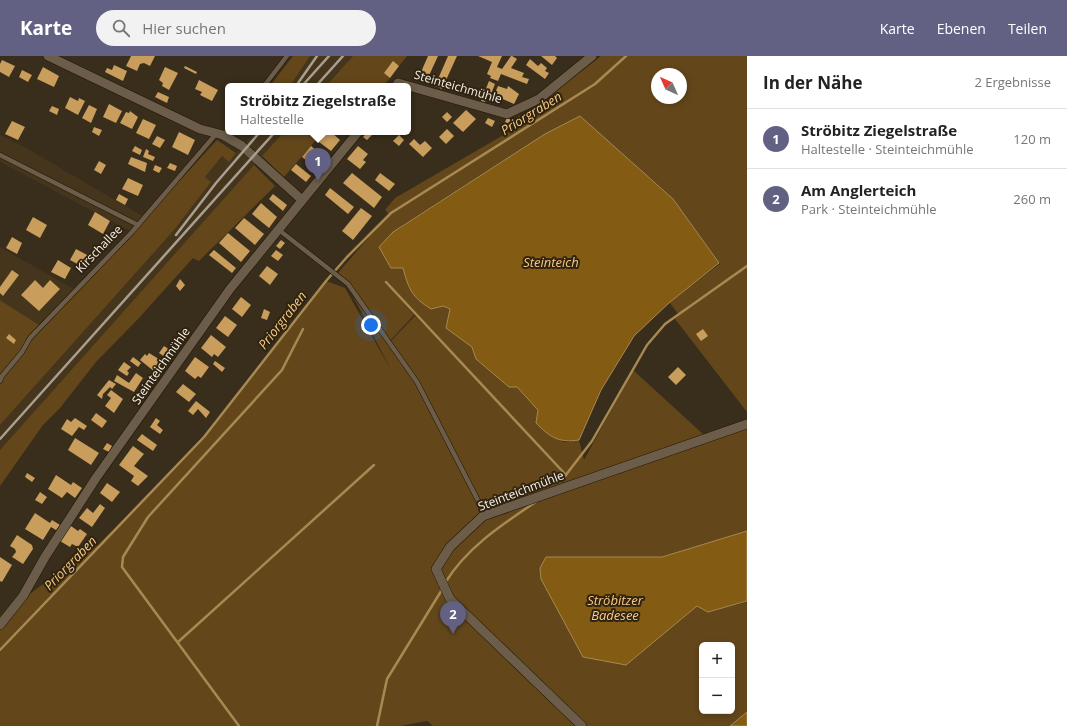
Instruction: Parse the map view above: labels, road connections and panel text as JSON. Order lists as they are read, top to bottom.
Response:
{
  "streets": {
    "street": ["Steinteichmühle"],
    "lane": ["Kirschallee"]
  },
  "water": ["Priorgraben", "Steinteich", "Ströbitzer Badesee"],
  "north": "top left",
  "page": {
    "header": "Karte",
    "search": "Hier suchen",
    "nav": ["Karte", "Ebenen", "Teilen"],
    "heading": ["In der Nähe", "2 Ergebnisse"],
    "popup": ["Ströbitz Ziegelstraße", "Haltestelle"],
    "list": [
      {
        "mark": "1",
        "name": "Ströbitz Ziegelstraße",
        "note": "Haltestelle · Steinteichmühle",
        "value": "120 m"
      },
      {
        "mark": "2",
        "name": "Am Anglerteich",
        "note": "Park · Steinteichmühle",
        "value": "260 m"
      }
    ],
    "pins": ["1", "2"],
    "map_buttons": ["+", "−"]
  }
}
